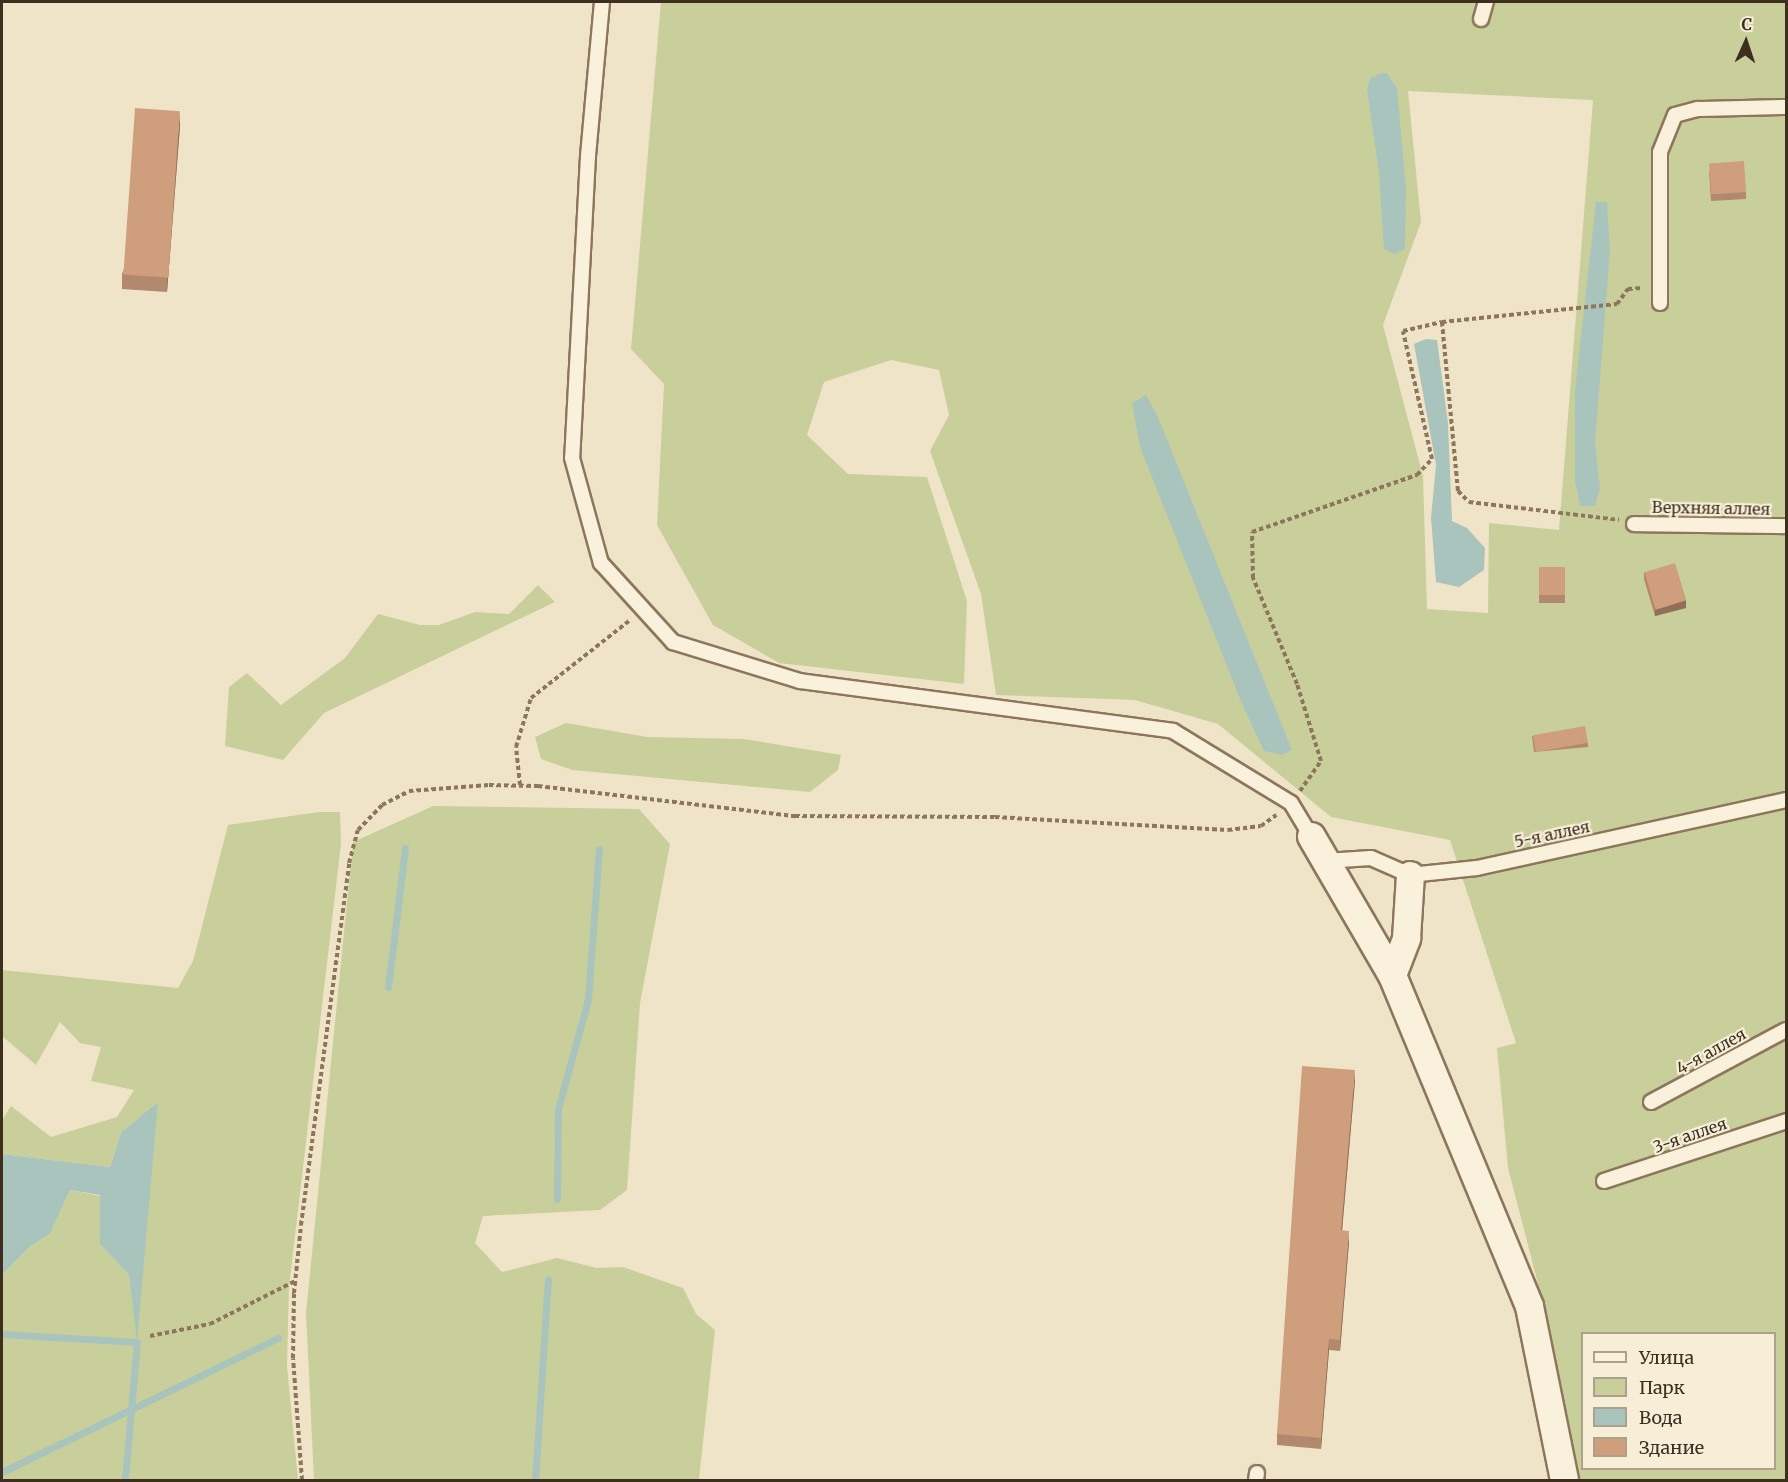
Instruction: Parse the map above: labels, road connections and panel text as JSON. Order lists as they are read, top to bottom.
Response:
{
  "streets": {
    "lane": [
      "Верхняя аллея",
      "5-я аллея",
      "4-я аллея",
      "3-я аллея"
    ]
  },
  "legend": [
    "Улица",
    "Парк",
    "Вода",
    "Здание"
  ],
  "north": "top"
}
